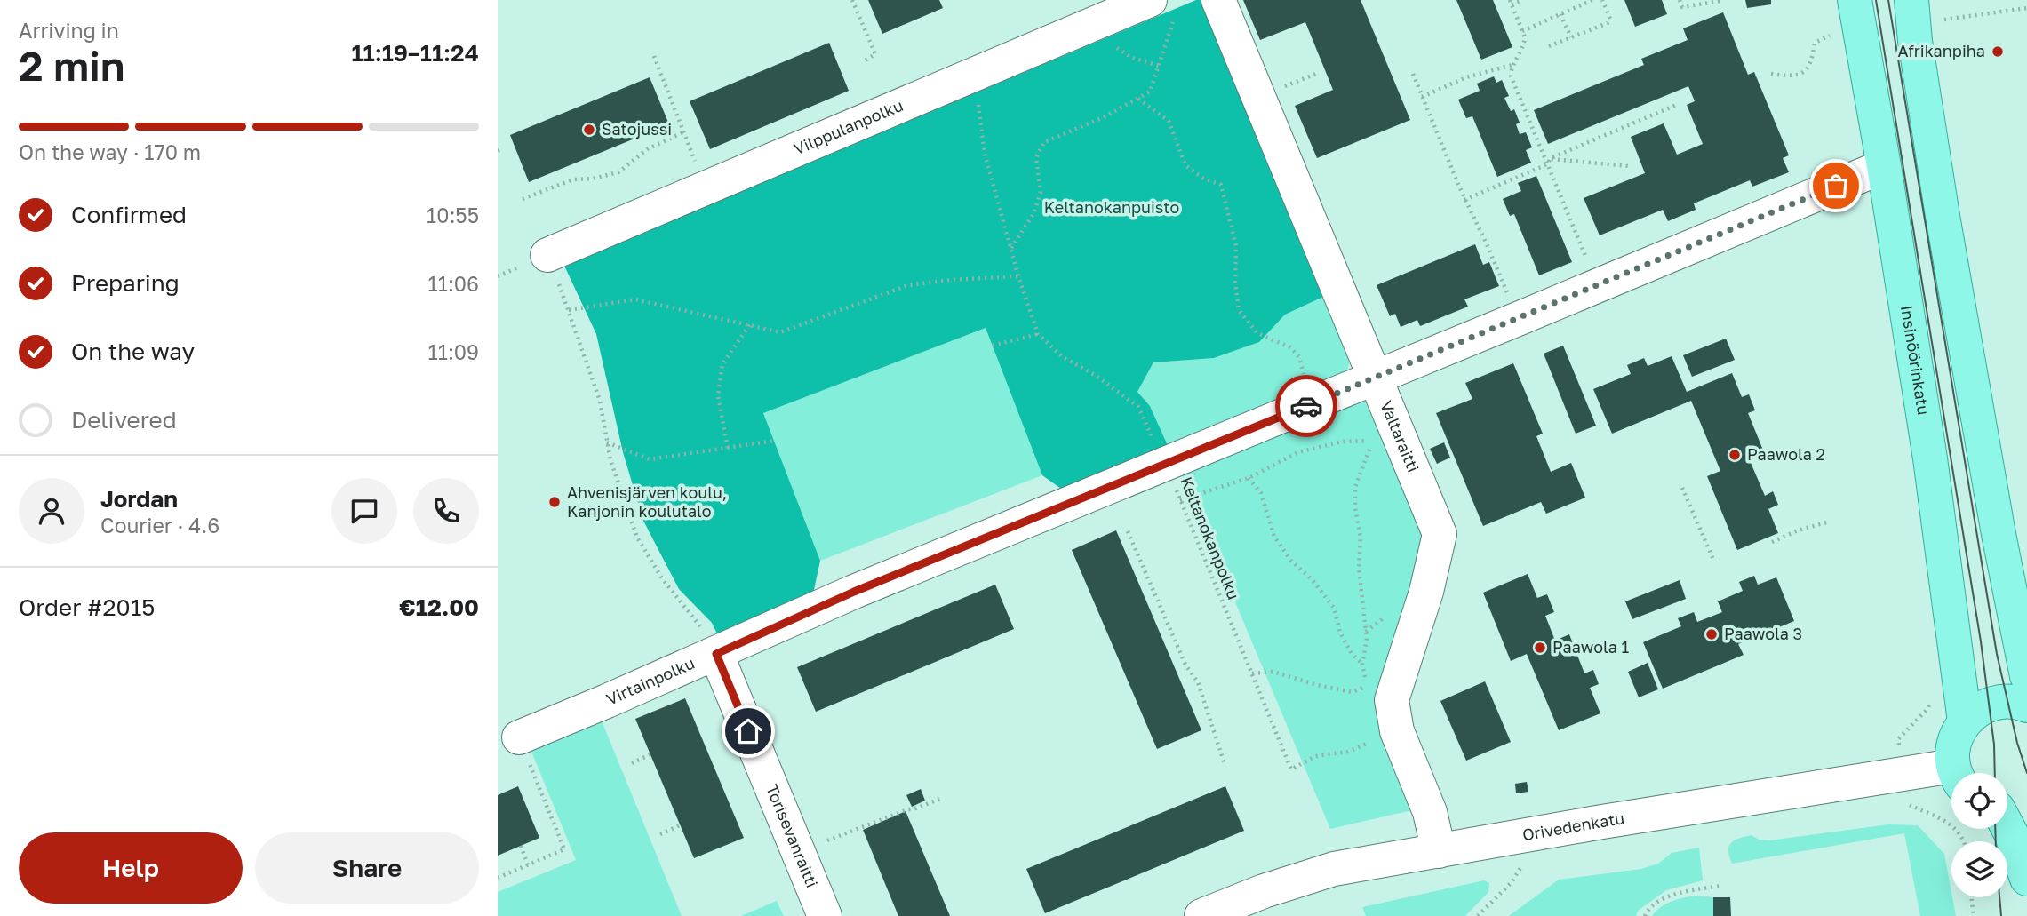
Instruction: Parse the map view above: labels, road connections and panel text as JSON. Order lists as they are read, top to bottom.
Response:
{
  "streets": {
    "main road": ["Insinöörinkatu"],
    "street": [
      "Vilppulanpolku",
      "Valtaraitti",
      "Virtainpolku",
      "Orivedenkatu",
      "Torisevanraitti"
    ],
    "path": ["Keltanokanpolku"]
  },
  "crossings": [
    ["Vilppulanpolku", "Keltanokanpolku"],
    ["Insinöörinkatu", "Virtainpolku"],
    ["Valtaraitti", "Keltanokanpolku"],
    ["Valtaraitti", "Virtainpolku"],
    ["Valtaraitti", "Orivedenkatu"],
    ["Keltanokanpolku", "Virtainpolku"],
    ["Virtainpolku", "Torisevanraitti"]
  ],
  "parks": ["Keltanokanpuisto"],
  "places": [
    "Afrikanpiha",
    "Satojussi",
    "Paawola 2",
    "Ahvenisjärven koulu, Kanjonin koulutalo",
    "Paawola 3",
    "Paawola 1"
  ],
  "page": {
    "heading": ["2 min", "Arriving in", "11:19–11:24"],
    "panel": [
      "Jordan",
      "Courier · 4.6",
      "Order #2015",
      "€12.00"
    ],
    "bar": "On the way · 170 m",
    "list": [
      ["Confirmed", "10:55"],
      ["Preparing", "11:06"],
      ["On the way", "11:09"],
      "Delivered"
    ],
    "buttons": ["Help", "Share"]
  }
}
